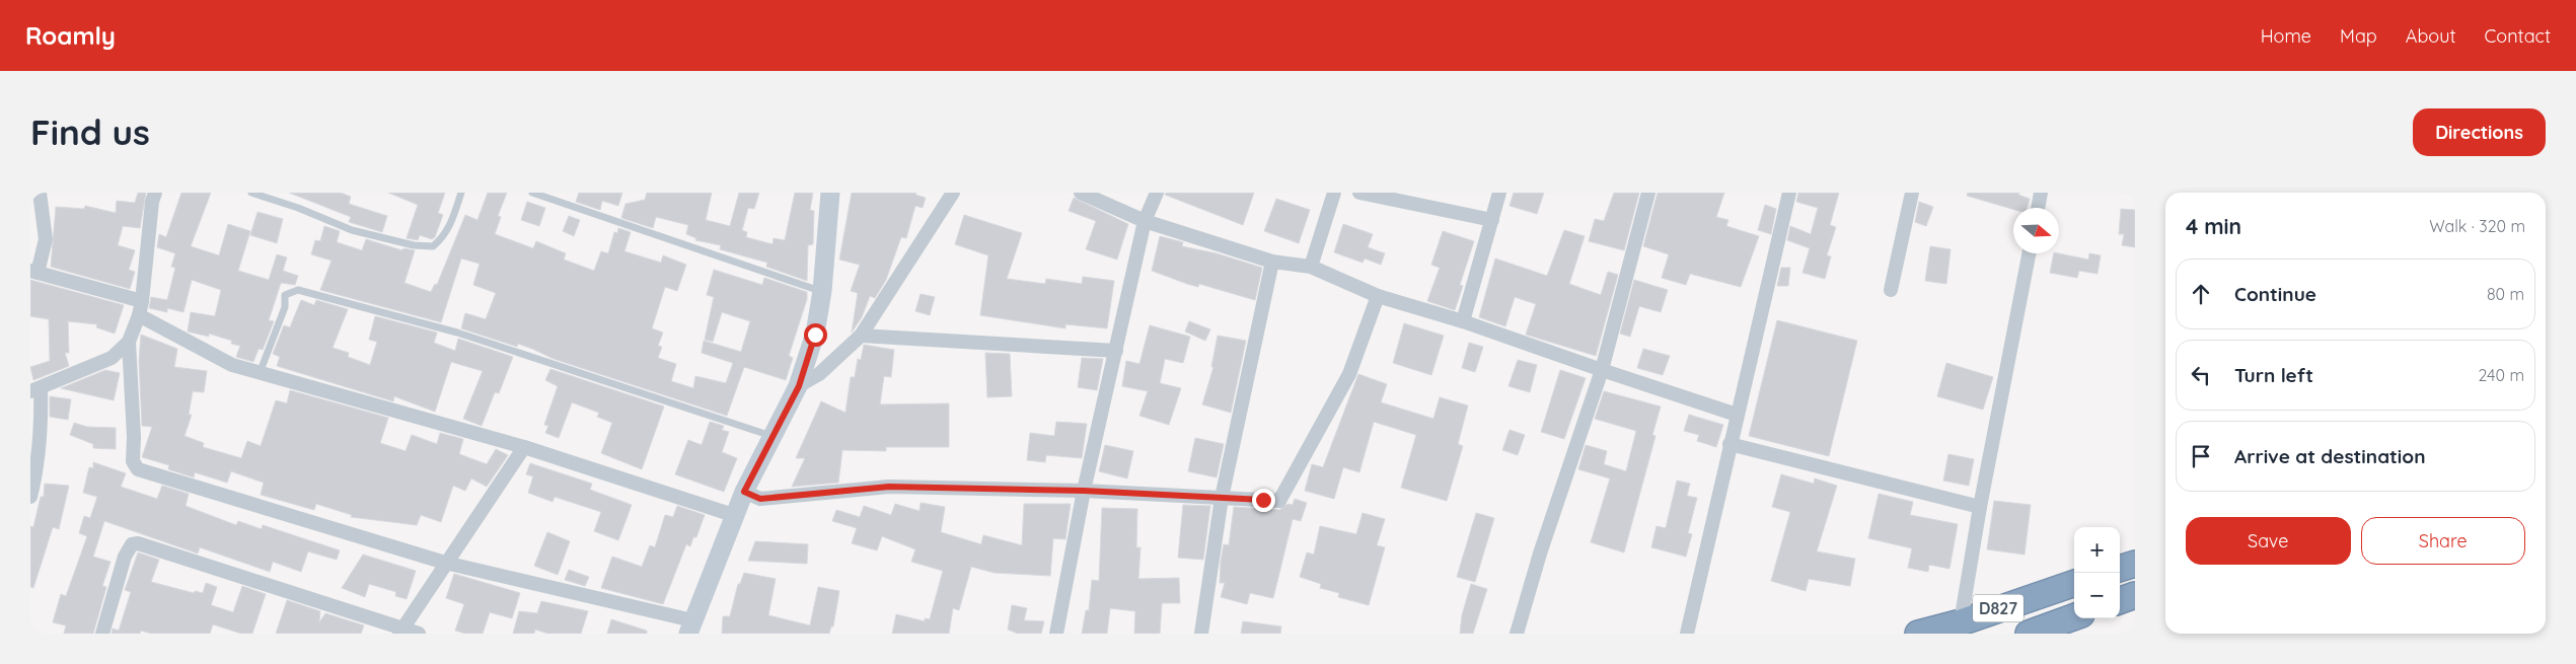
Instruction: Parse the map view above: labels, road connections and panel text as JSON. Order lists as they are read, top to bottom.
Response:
{
  "streets": {
    "highway": ["D827"]
  },
  "north": "right",
  "page": {
    "header": "Roamly",
    "nav": [
      "Home",
      "Map",
      "About",
      "Contact"
    ],
    "buttons": [
      "Directions",
      ["Save", "Share"]
    ],
    "title": "Find us",
    "heading": ["4 min", "Walk · 320 m"],
    "list": [
      ["Continue", "80 m"],
      ["Turn left", "240 m"],
      "Arrive at destination"
    ],
    "map_buttons": ["+", "−"]
  }
}
